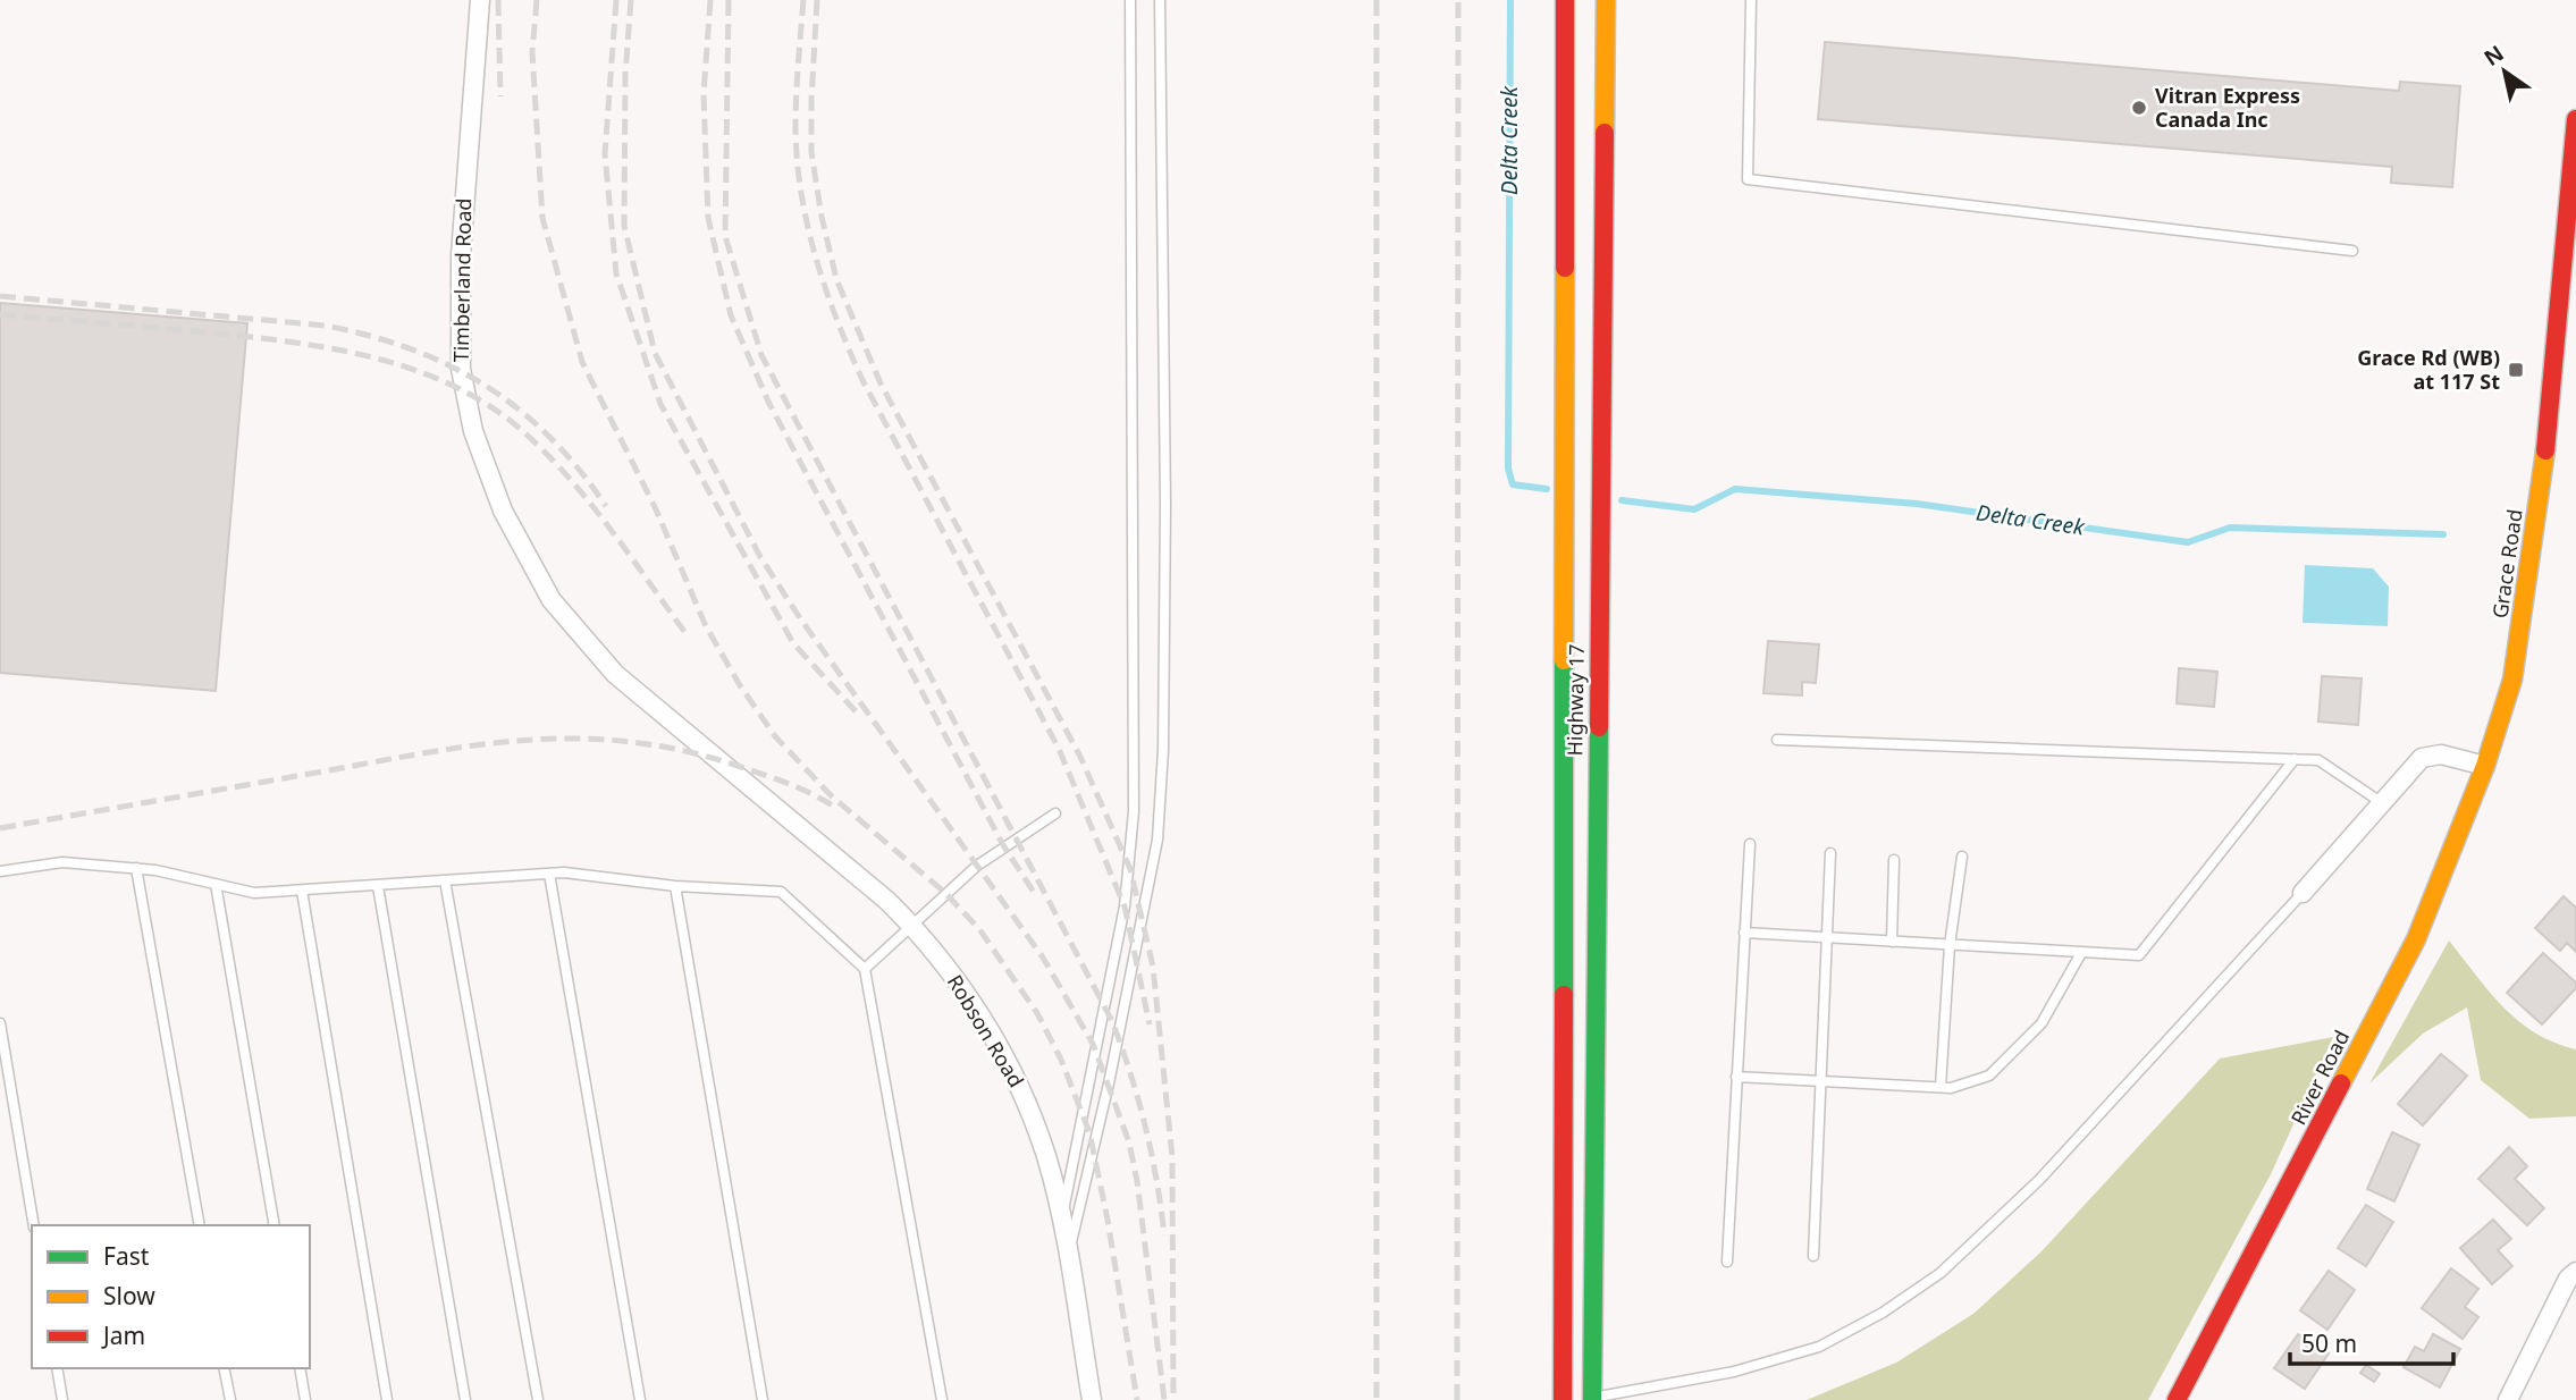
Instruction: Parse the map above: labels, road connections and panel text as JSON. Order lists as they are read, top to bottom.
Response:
{
  "streets": {
    "main road": ["Grace Road", "Highway 17", "River Road"],
    "street": ["Timberland Road", "Robson Road"]
  },
  "crossings": [
    ["Timberland Road", "Robson Road"],
    ["Grace Road", "River Road"]
  ],
  "water": ["Delta Creek"],
  "places": {
    "other": ["Vitran Express Canada Inc"],
    "transit": ["Grace Rd (WB) at 117 St"]
  },
  "legend": ["Fast", "Slow", "Jam"],
  "scale_bar": "50 m",
  "north": "top left"
}
